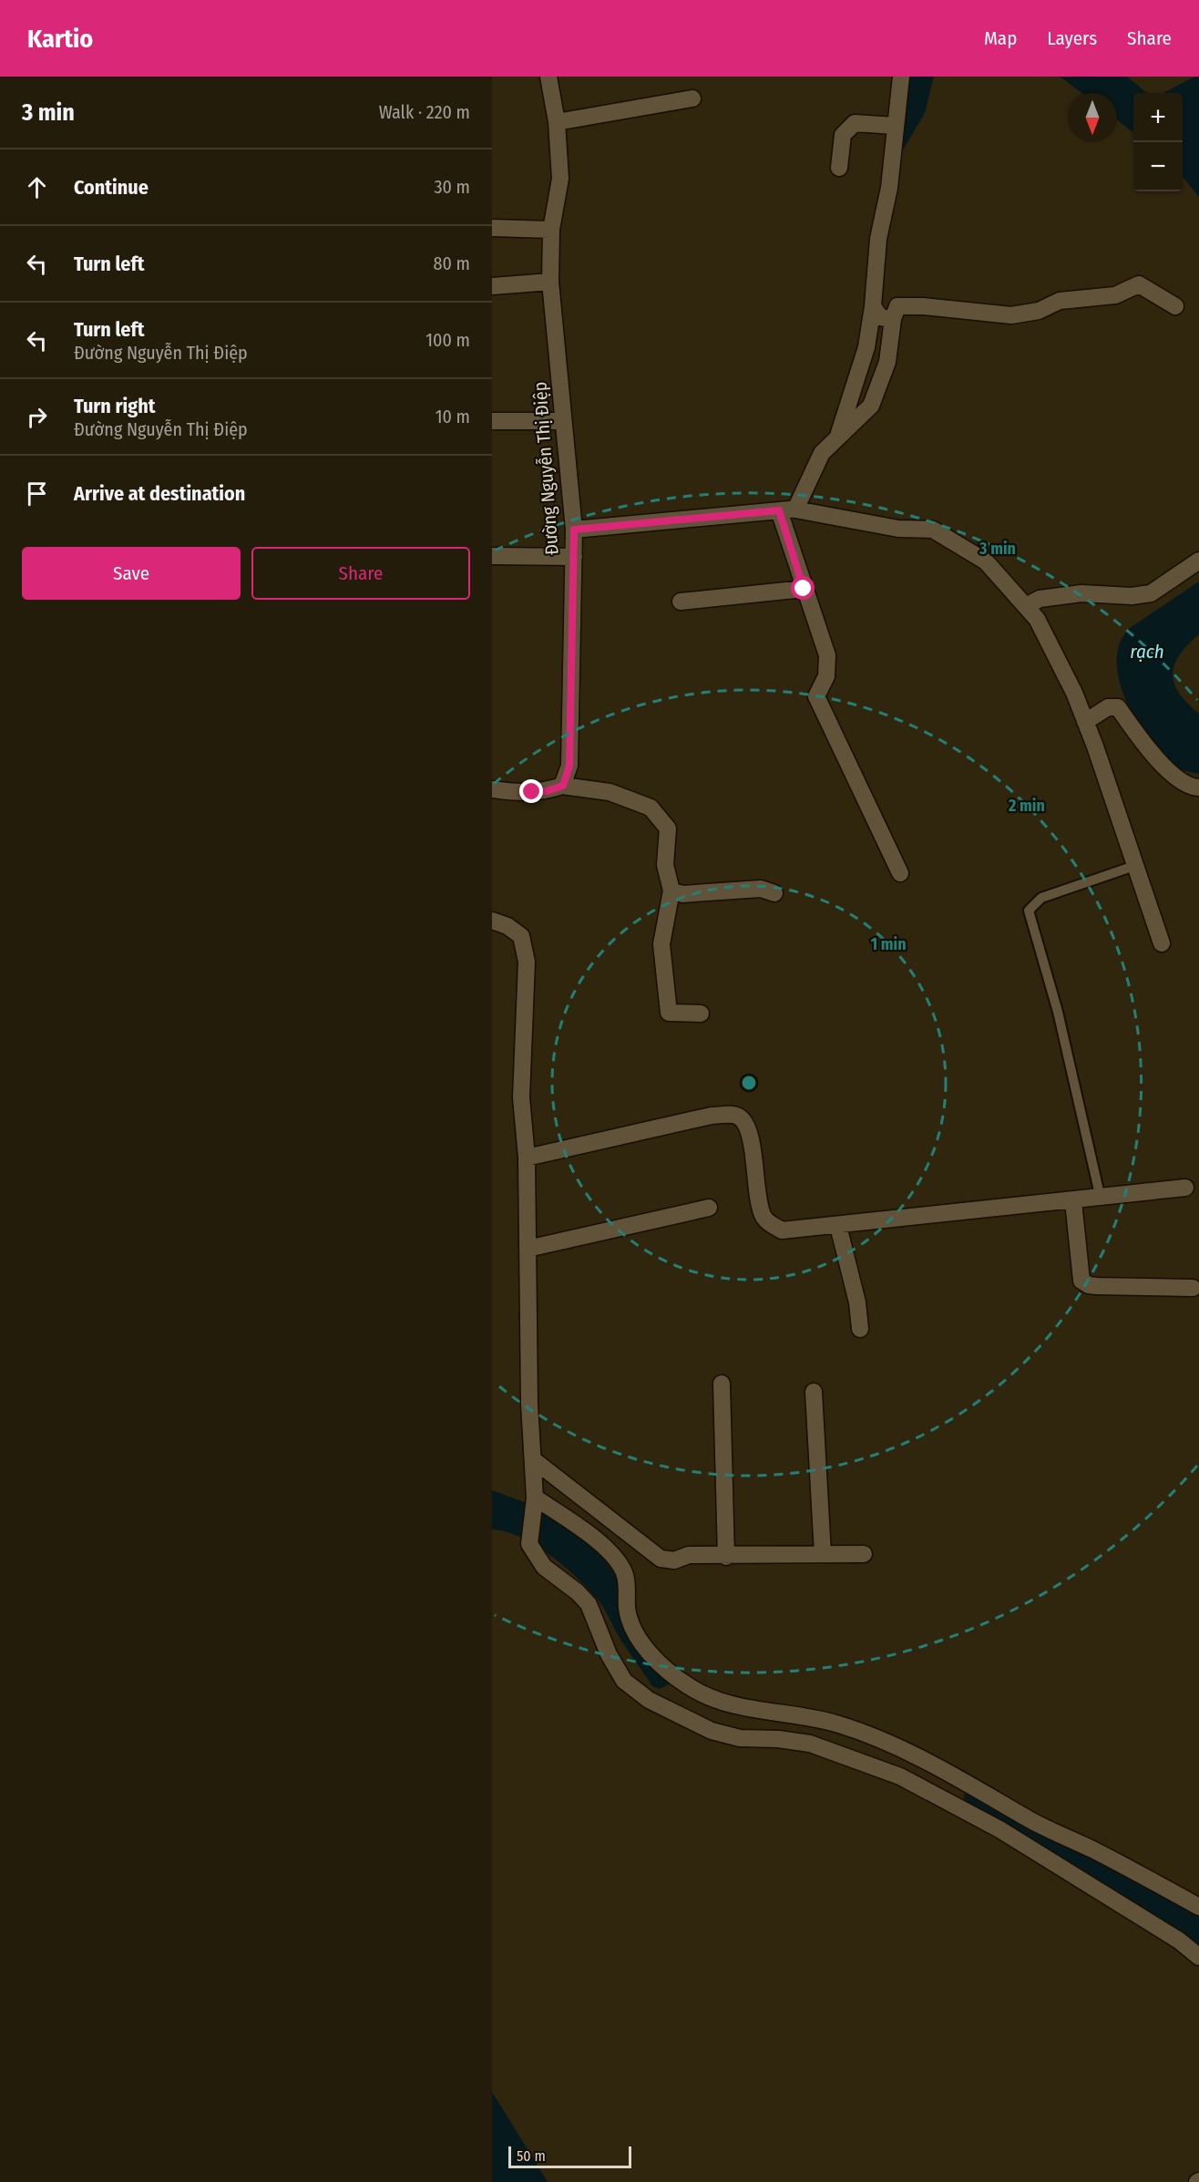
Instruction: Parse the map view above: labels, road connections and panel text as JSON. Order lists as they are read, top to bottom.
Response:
{
  "streets": {
    "street": ["Đường Nguyễn Thị Điệp"]
  },
  "water": ["rạch"],
  "scale_bar": "50 m",
  "north": "bottom",
  "page": {
    "header": "Kartio",
    "nav": ["Map", "Layers", "Share"],
    "heading": ["3 min", "Walk · 220 m"],
    "map_buttons": ["+", "−"],
    "list": [
      ["Continue", "30 m"],
      ["Turn left", "80 m"],
      ["Turn left", "Đường Nguyễn Thị Điệp", "100 m"],
      ["Turn right", "Đường Nguyễn Thị Điệp", "10 m"],
      "Arrive at destination"
    ],
    "buttons": ["Save", "Share"],
    "scale": "50 m"
  },
  "rings": ["3 min", "2 min", "1 min"]
}
